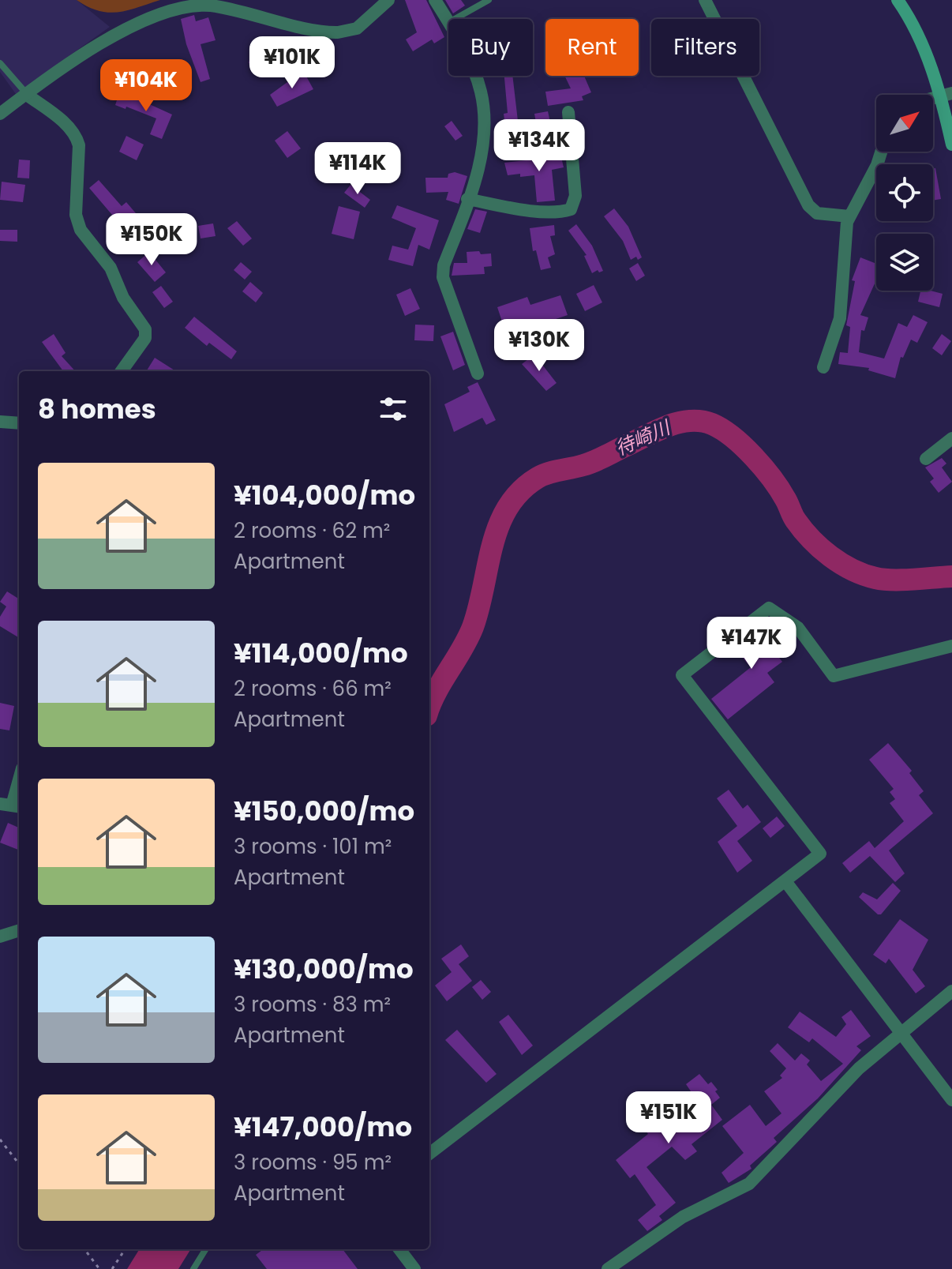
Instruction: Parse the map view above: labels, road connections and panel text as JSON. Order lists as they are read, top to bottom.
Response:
{
  "water": ["待崎川"],
  "north": "top right",
  "page": {
    "chip": ["Buy", "Rent", "Filters"],
    "price": [
      "¥101K",
      "¥104K",
      "¥134K",
      "¥114K",
      "¥150K",
      "¥130K",
      "¥147K",
      "¥151K"
    ],
    "heading": "8 homes",
    "list": [
      {
        "name": "¥104,000/mo",
        "note": "2 rooms · 62 m² · Apartment"
      },
      {
        "name": "¥114,000/mo",
        "note": "2 rooms · 66 m² · Apartment"
      },
      {
        "name": "¥150,000/mo",
        "note": "3 rooms · 101 m² · Apartment"
      },
      {
        "name": "¥130,000/mo",
        "note": "3 rooms · 83 m² · Apartment"
      },
      {
        "name": "¥147,000/mo",
        "note": "3 rooms · 95 m² · Apartment"
      }
    ]
  }
}
